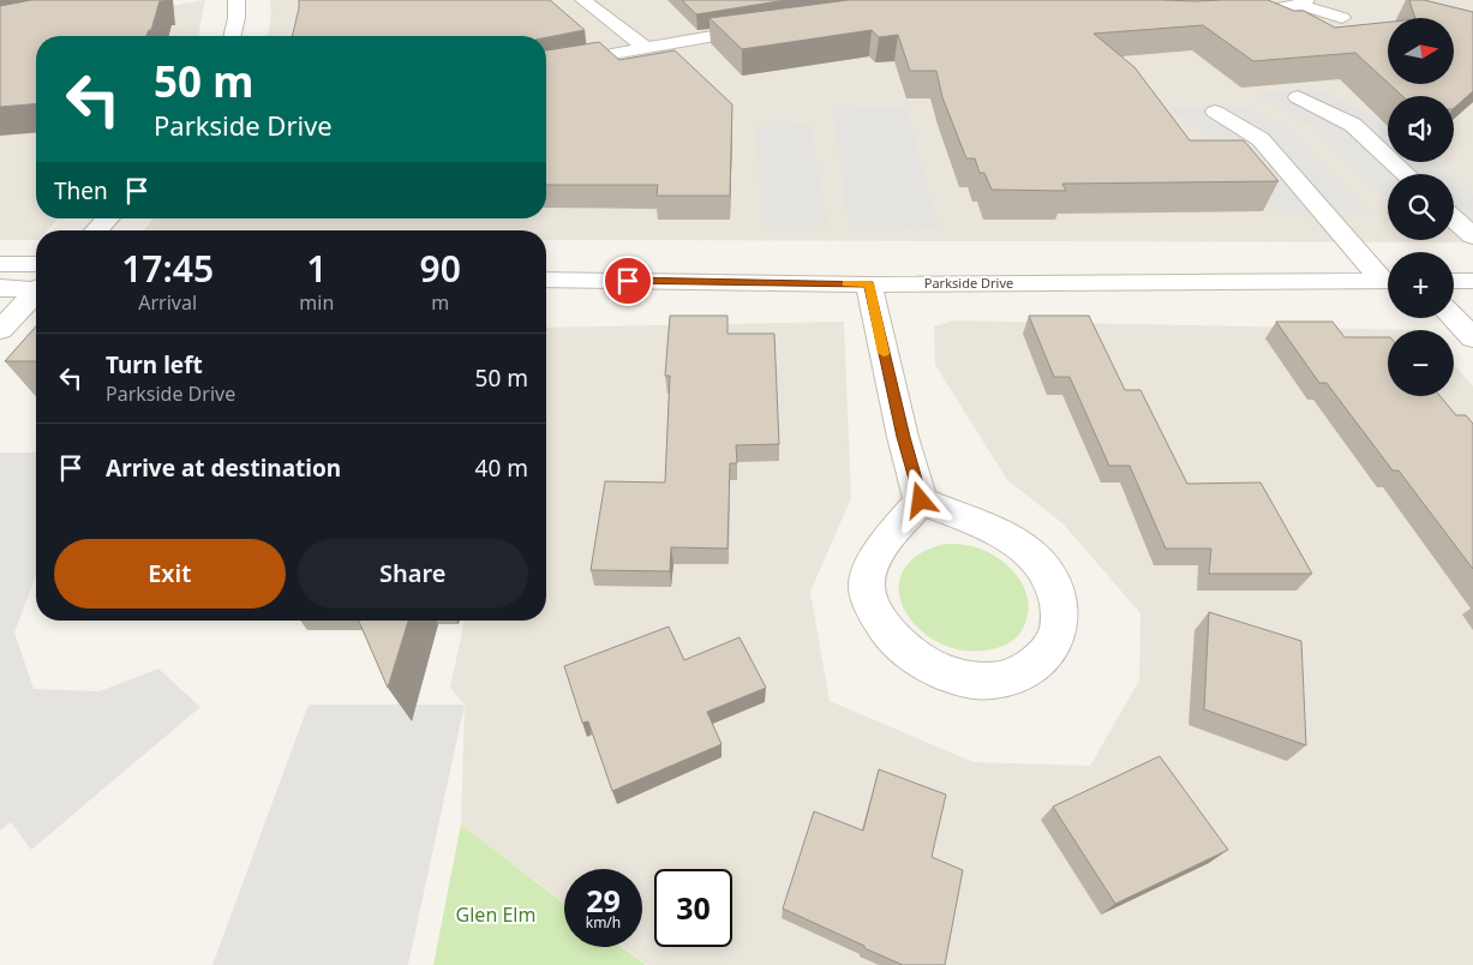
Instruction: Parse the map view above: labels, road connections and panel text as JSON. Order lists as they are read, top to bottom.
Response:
{
  "streets": {
    "street": ["Parkside Drive"]
  },
  "parks": ["Glen Elm"],
  "north": "right",
  "page": {
    "map_buttons": ["+", "−"],
    "turn": ["50 m", "Parkside Drive"],
    "then": "Then",
    "eta": [
      "17:45",
      "Arrival",
      "1",
      "min",
      "90",
      "m"
    ],
    "list": [
      {
        "name": "Turn left",
        "note": "Parkside Drive",
        "value": "50 m"
      },
      {
        "name": "Arrive at destination",
        "value": "40 m"
      }
    ],
    "buttons": ["Exit", "Share"],
    "speed": "29 km/h",
    "limit": "30"
  }
}
